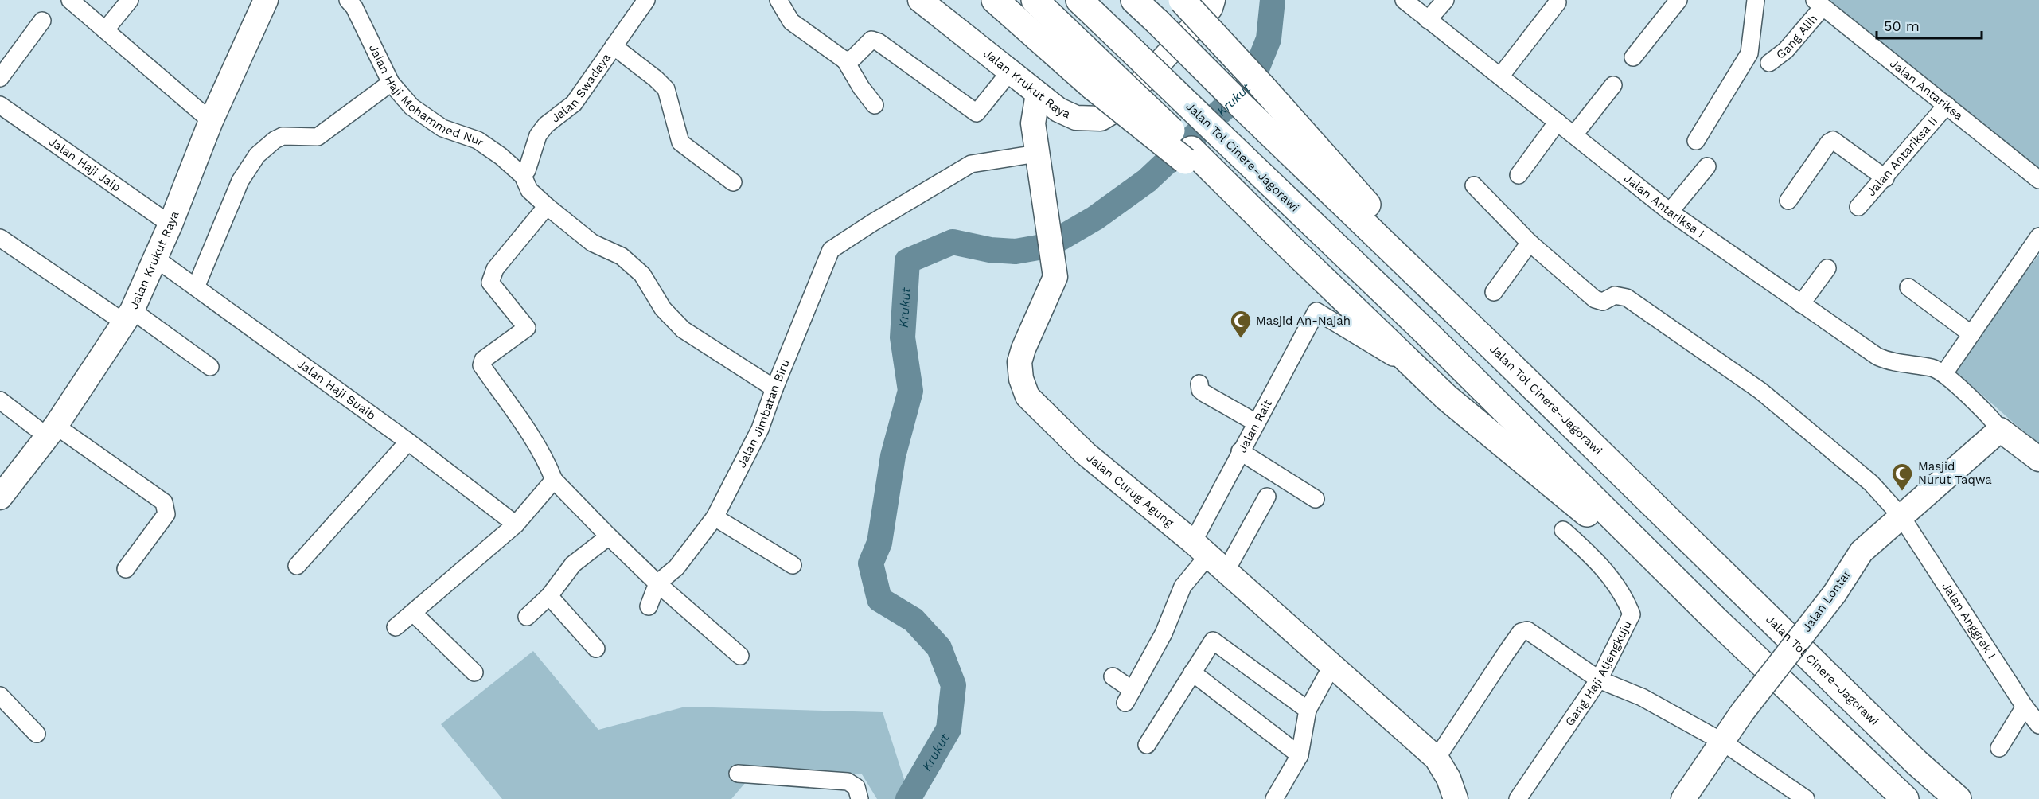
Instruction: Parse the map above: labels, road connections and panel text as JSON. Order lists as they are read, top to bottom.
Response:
{
  "streets": {
    "highway": ["Jalan Tol Cinere–Jagorawi"],
    "street": [
      "Gang Alih",
      "Jalan Krukut Raya",
      "Jalan Swadaya",
      "Jalan Antariksa",
      "Jalan Haji Mohammed Nur",
      "Jalan Antariksa II",
      "Jalan Haji Jaip",
      "Jalan Antariksa I",
      "Jalan Haji Suaib",
      "Jalan Jimbatan Biru",
      "Jalan Rait",
      "Jalan Curug Agung",
      "Jalan Lontar",
      "Jalan Anggrek I",
      "Gang Haji Atjengkuju"
    ]
  },
  "crossings": [
    ["Gang Alih", "Jalan Antariksa"],
    ["Jalan Krukut Raya", "Jalan Haji Jaip"],
    ["Jalan Krukut Raya", "Jalan Haji Suaib"],
    ["Jalan Krukut Raya", "Jalan Curug Agung"],
    ["Jalan Swadaya", "Jalan Haji Mohammed Nur"],
    ["Jalan Antariksa", "Jalan Antariksa II"],
    ["Jalan Haji Mohammed Nur", "Jalan Jimbatan Biru"],
    ["Jalan Jimbatan Biru", "Jalan Curug Agung"],
    ["Jalan Rait", "Jalan Curug Agung"],
    ["Jalan Lontar", "Jalan Anggrek I"]
  ],
  "water": ["Krukut"],
  "places": {
    "mosque": ["Masjid An-Najah", "Masjid Nurut Taqwa"]
  },
  "scale_bar": "50 m"
}
